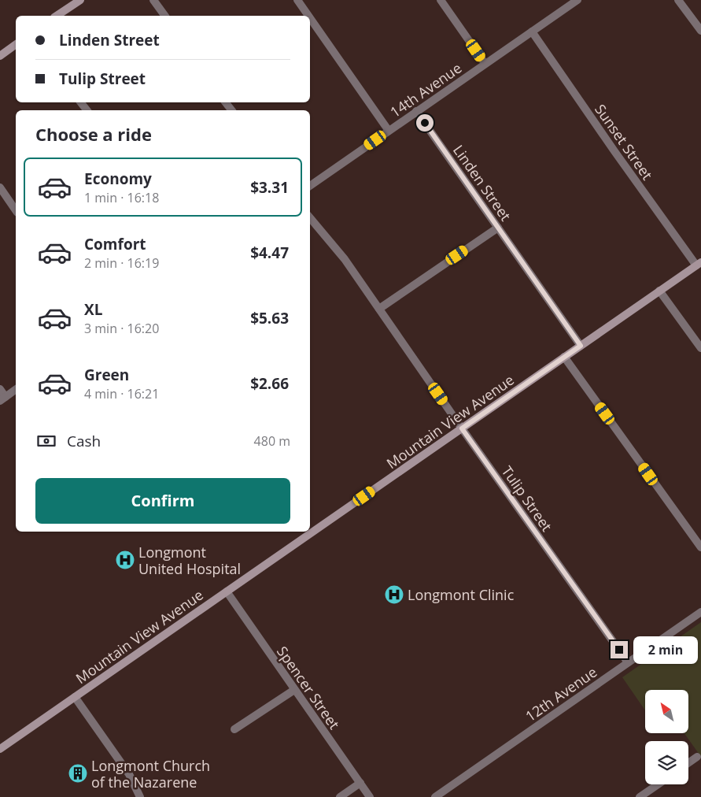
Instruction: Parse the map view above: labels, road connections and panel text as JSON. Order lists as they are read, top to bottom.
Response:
{
  "streets": {
    "street": [
      "14th Avenue",
      "Sunset Street",
      "Linden Street",
      "Mountain View Avenue",
      "Tulip Street",
      "Spencer Street",
      "12th Avenue"
    ]
  },
  "crossings": [
    ["14th Avenue", "Sunset Street"],
    ["14th Avenue", "Linden Street"],
    ["Sunset Street", "Mountain View Avenue"],
    ["Linden Street", "Mountain View Avenue"],
    ["Mountain View Avenue", "Tulip Street"],
    ["Mountain View Avenue", "Spencer Street"],
    ["Tulip Street", "12th Avenue"]
  ],
  "places": {
    "hospital": ["Longmont United Hospital", "Longmont Clinic"],
    "building": ["Longmont Church of the Nazarene"]
  },
  "north": "top left",
  "page": {
    "banner": ["Linden Street", "Tulip Street"],
    "heading": "Choose a ride",
    "list": [
      {
        "name": "Economy",
        "note": "1 min · 16:18",
        "value": "$3.31"
      },
      {
        "name": "Comfort",
        "note": "2 min · 16:19",
        "value": "$4.47"
      },
      {
        "name": "XL",
        "note": "3 min · 16:20",
        "value": "$5.63"
      },
      {
        "name": "Green",
        "note": "4 min · 16:21",
        "value": "$2.66"
      }
    ],
    "pay": ["Cash", "480 m"],
    "buttons": "Confirm",
    "bubble": "2 min"
  }
}
